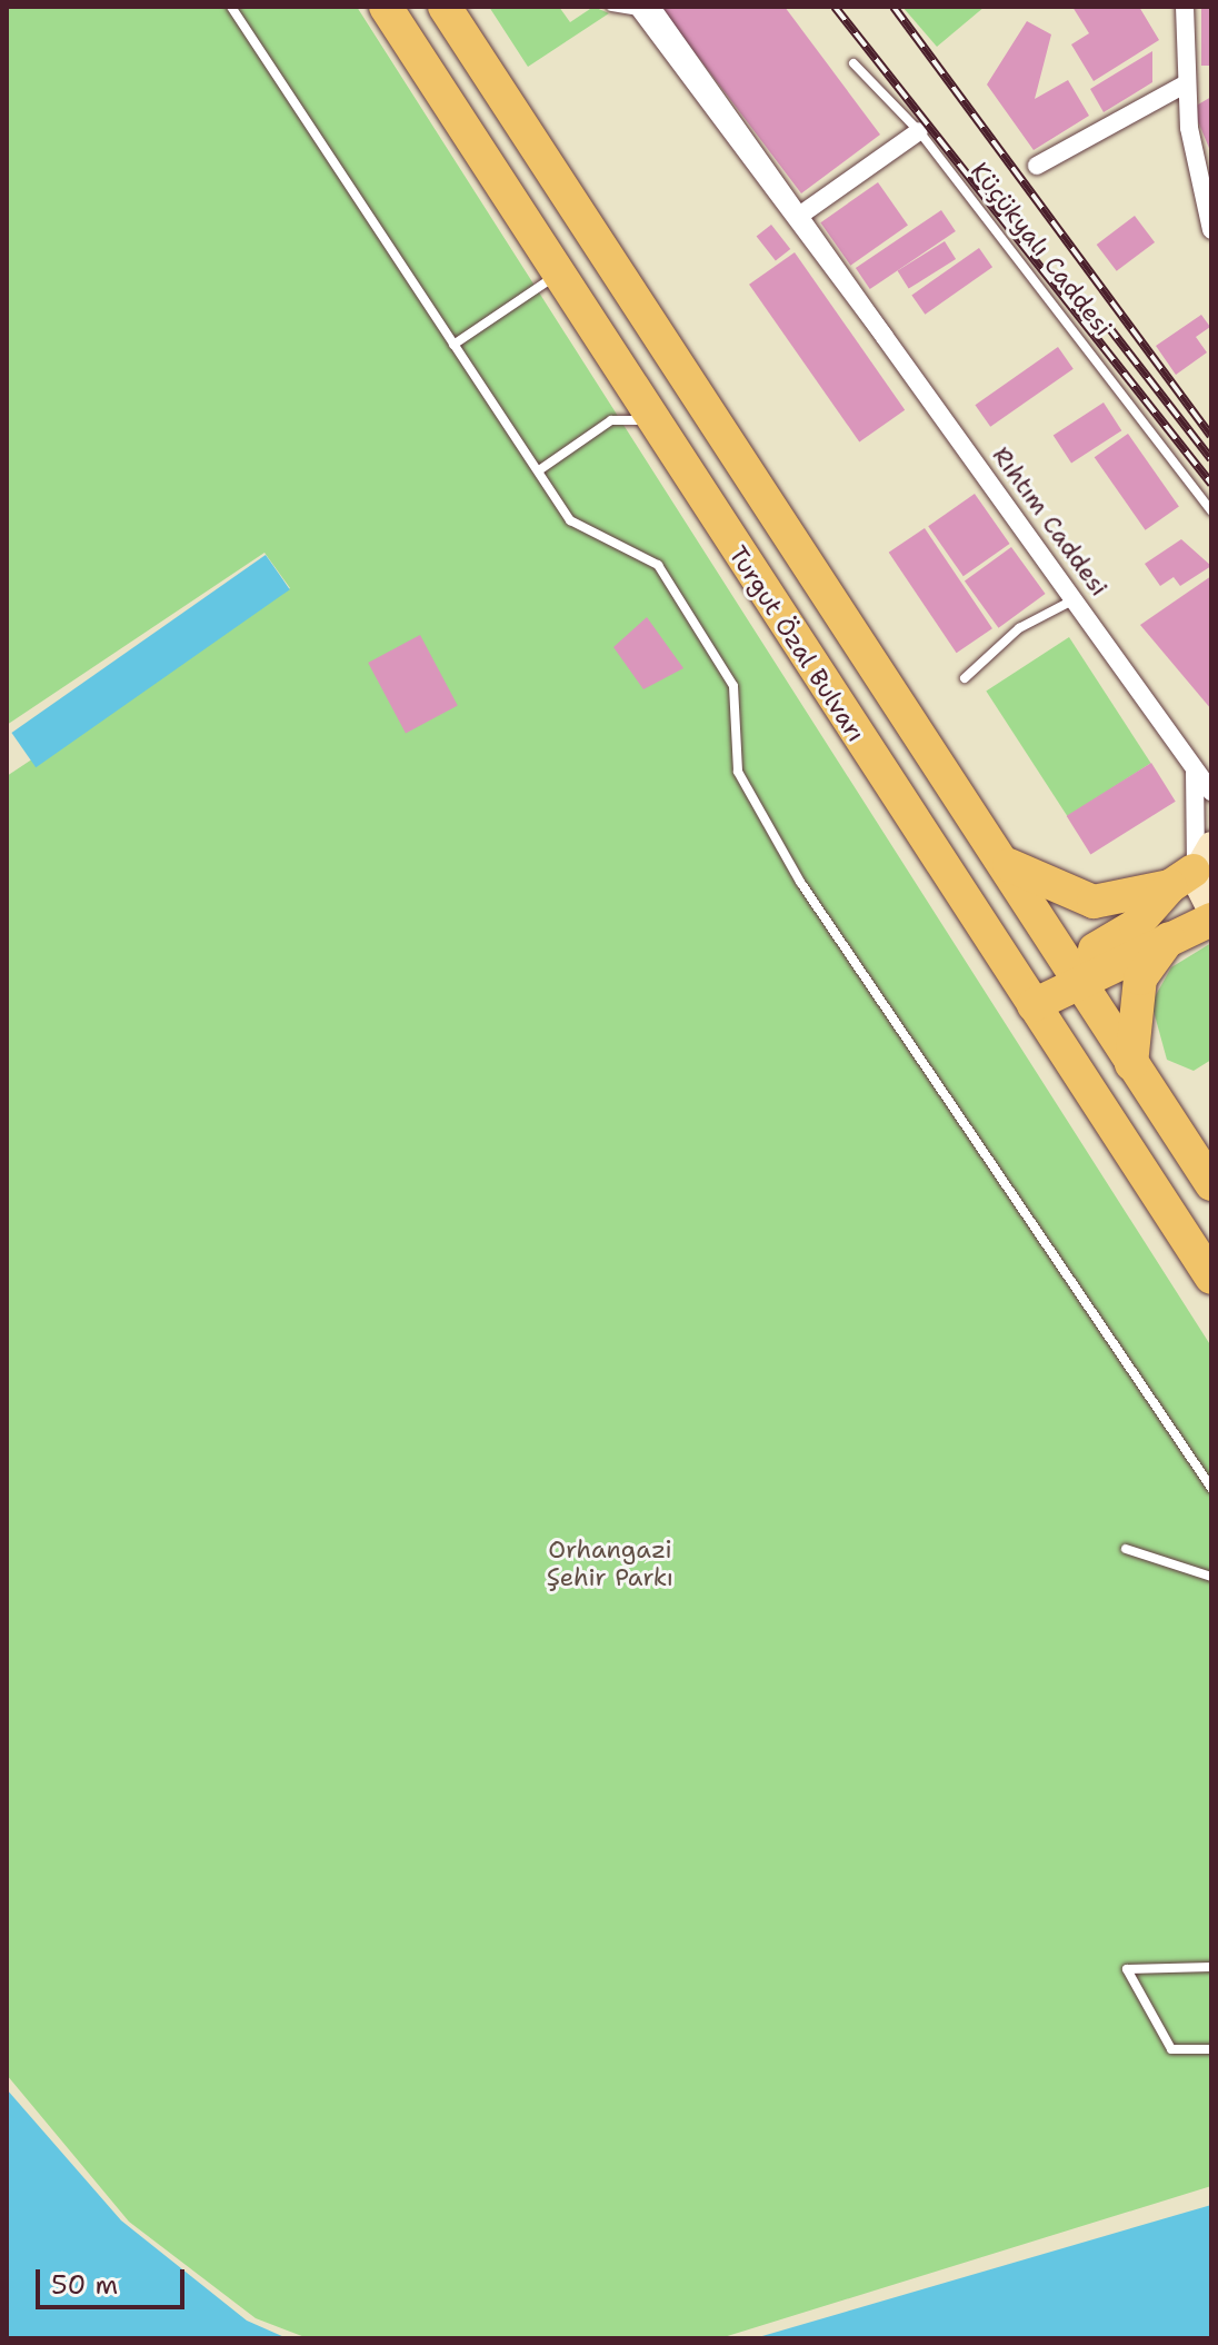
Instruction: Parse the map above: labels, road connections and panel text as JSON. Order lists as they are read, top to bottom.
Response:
{
  "streets": {
    "highway": ["Turgut Özal Bulvarı"],
    "street": ["Rıhtım Caddesi"],
    "lane": ["Küçükyalı Caddesi"]
  },
  "parks": ["Orhangazi Şehir Parkı"],
  "scale_bar": "50 m"
}
